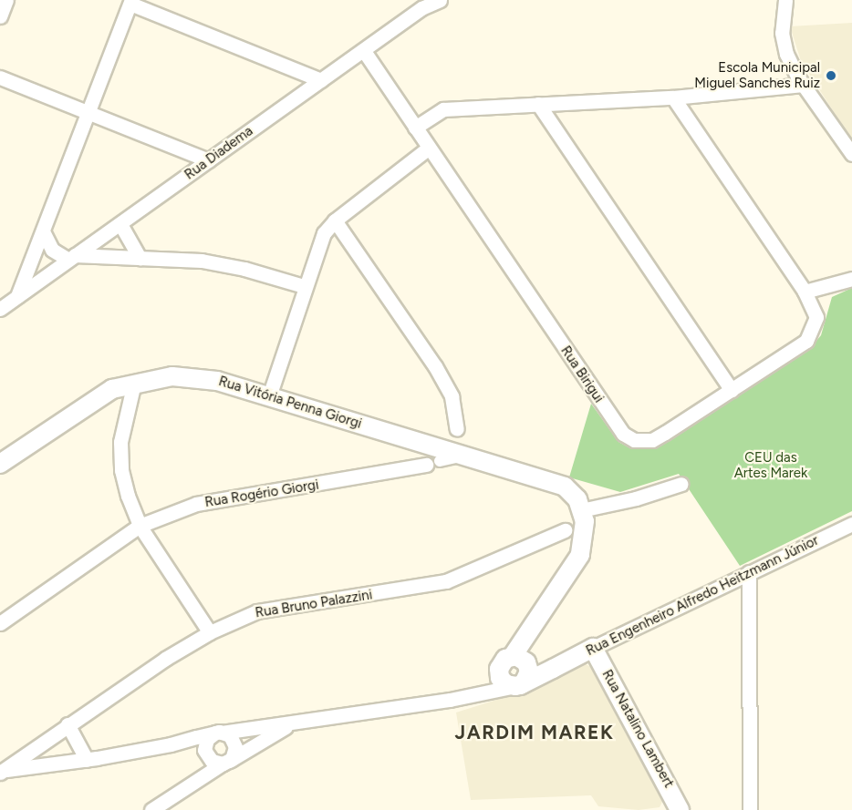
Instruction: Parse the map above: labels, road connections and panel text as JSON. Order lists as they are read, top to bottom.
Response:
{
  "streets": {
    "street": [
      "Rua Diadema",
      "Rua Birigui",
      "Rua Vitória Penna Giorgi",
      "Rua Rogério Giorgi",
      "Rua Engenheiro Alfredo Heitzmann Júnior",
      "Rua Bruno Palazzini",
      "Rua Natalino Lambert"
    ]
  },
  "crossings": [
    ["Rua Diadema", "Rua Birigui"],
    ["Rua Vitória Penna Giorgi", "Rua Rogério Giorgi"],
    ["Rua Engenheiro Alfredo Heitzmann Júnior", "Rua Bruno Palazzini"],
    ["Rua Engenheiro Alfredo Heitzmann Júnior", "Rua Natalino Lambert"]
  ],
  "districts": ["JARDIM MAREK"],
  "parks": ["CEU das Artes Marek"],
  "places": ["Escola Municipal Miguel Sanches Ruiz"]
}
